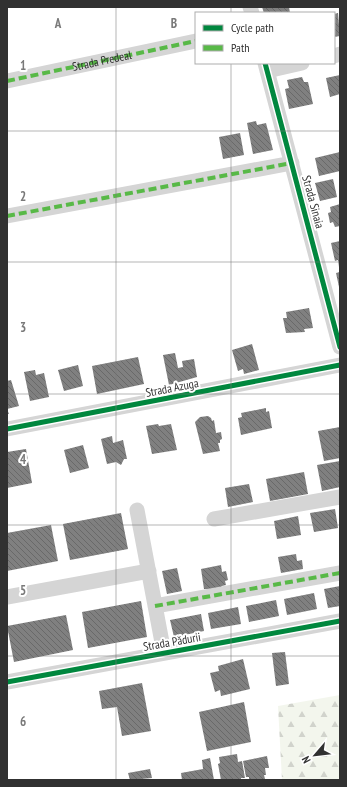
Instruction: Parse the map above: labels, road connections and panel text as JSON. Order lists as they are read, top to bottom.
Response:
{
  "streets": {
    "street": [
      "Strada Predeal",
      "Strada Sinaia",
      "Strada Azuga",
      "Strada Pădurii"
    ]
  },
  "legend": ["Cycle path", "Path"],
  "north": "bottom left",
  "grid": {
    "columns": ["A", "B"],
    "rows": [
      "1",
      "2",
      "3",
      "4",
      "5",
      "6"
    ]
  }
}
